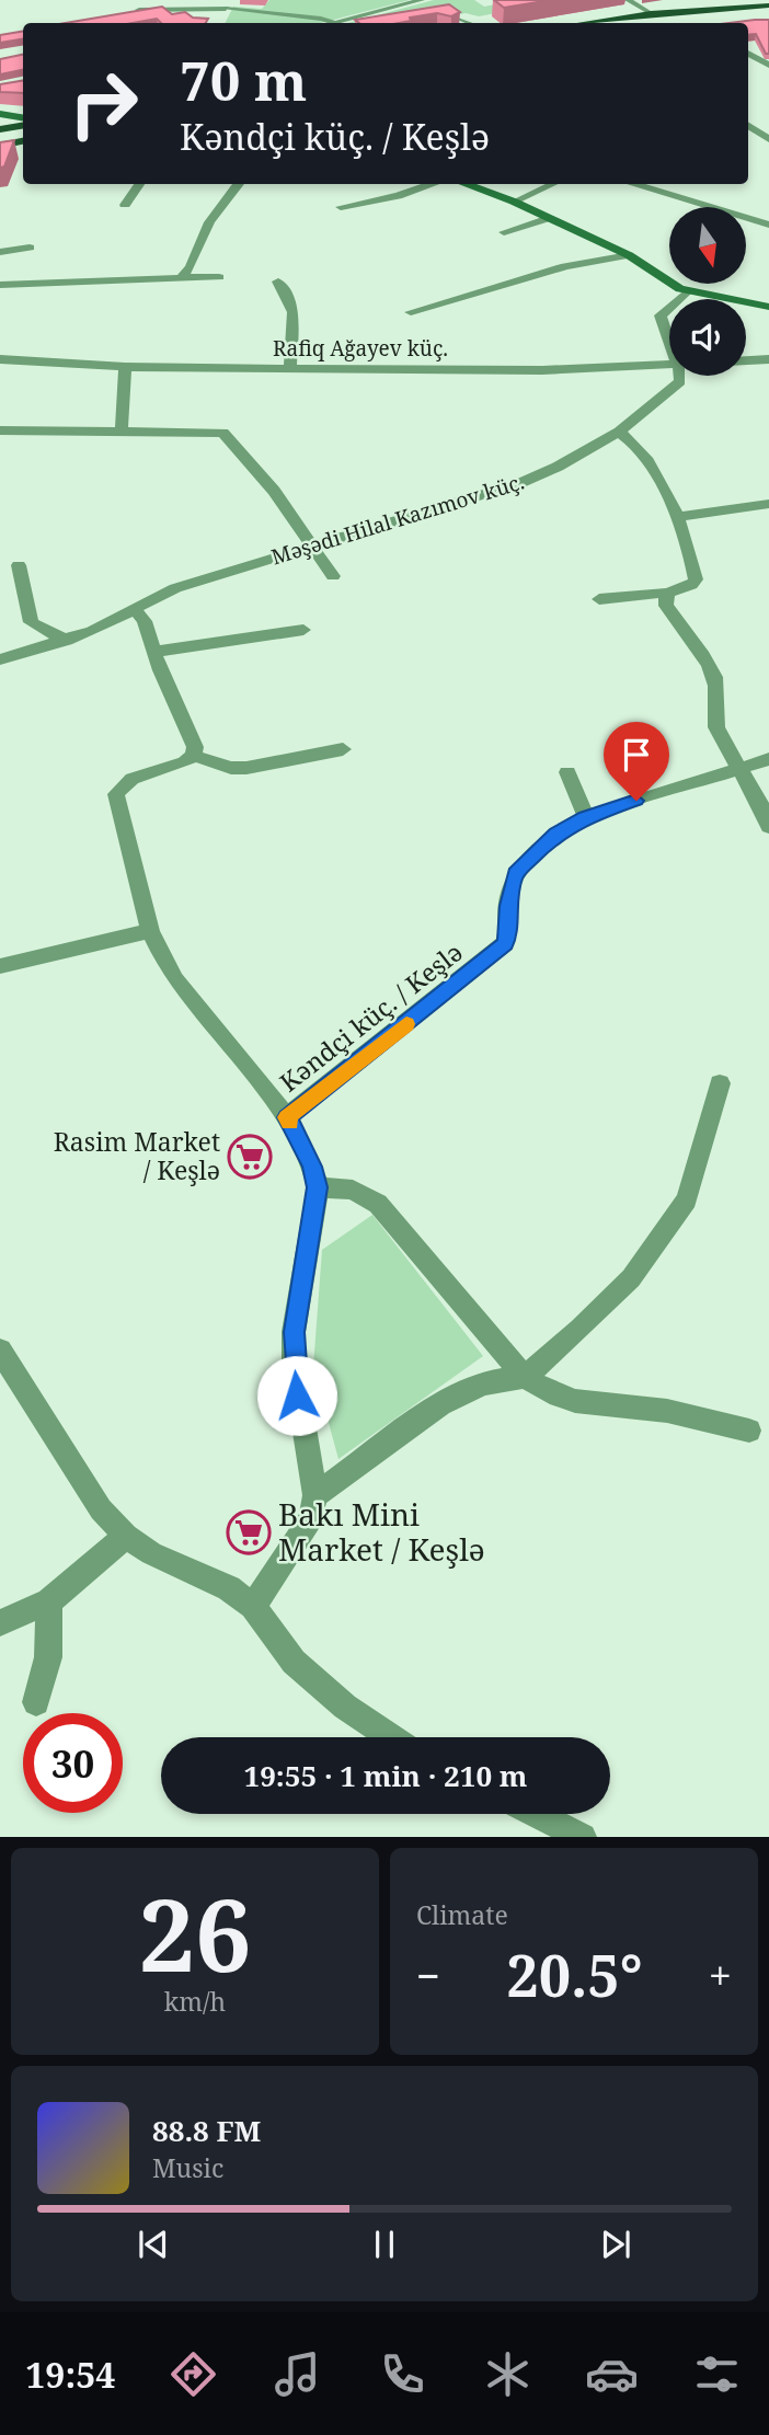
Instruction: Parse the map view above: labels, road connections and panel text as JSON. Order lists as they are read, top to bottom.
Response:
{
  "streets": {
    "street": ["Rafiq Ağayev küç.", "Məşədi Hilal Kazımov küç.", "Kəndçi küç. / Keşlə"]
  },
  "places": {
    "supermarket": ["Rasim Market / Keşlə", "Bakı Mini Market / Keşlə"]
  },
  "north": "bottom",
  "page": {
    "turn": ["70 m", "Kəndçi küç. / Keşlə"],
    "limit": "30",
    "trip": "19:55 · 1 min · 210 m",
    "tile": [
      ["26", "km/h"],
      "Climate"
    ],
    "heat": ["−", "20.5°", "+"],
    "song": ["88.8 FM", "Music"],
    "tabs": "19:54"
  }
}
